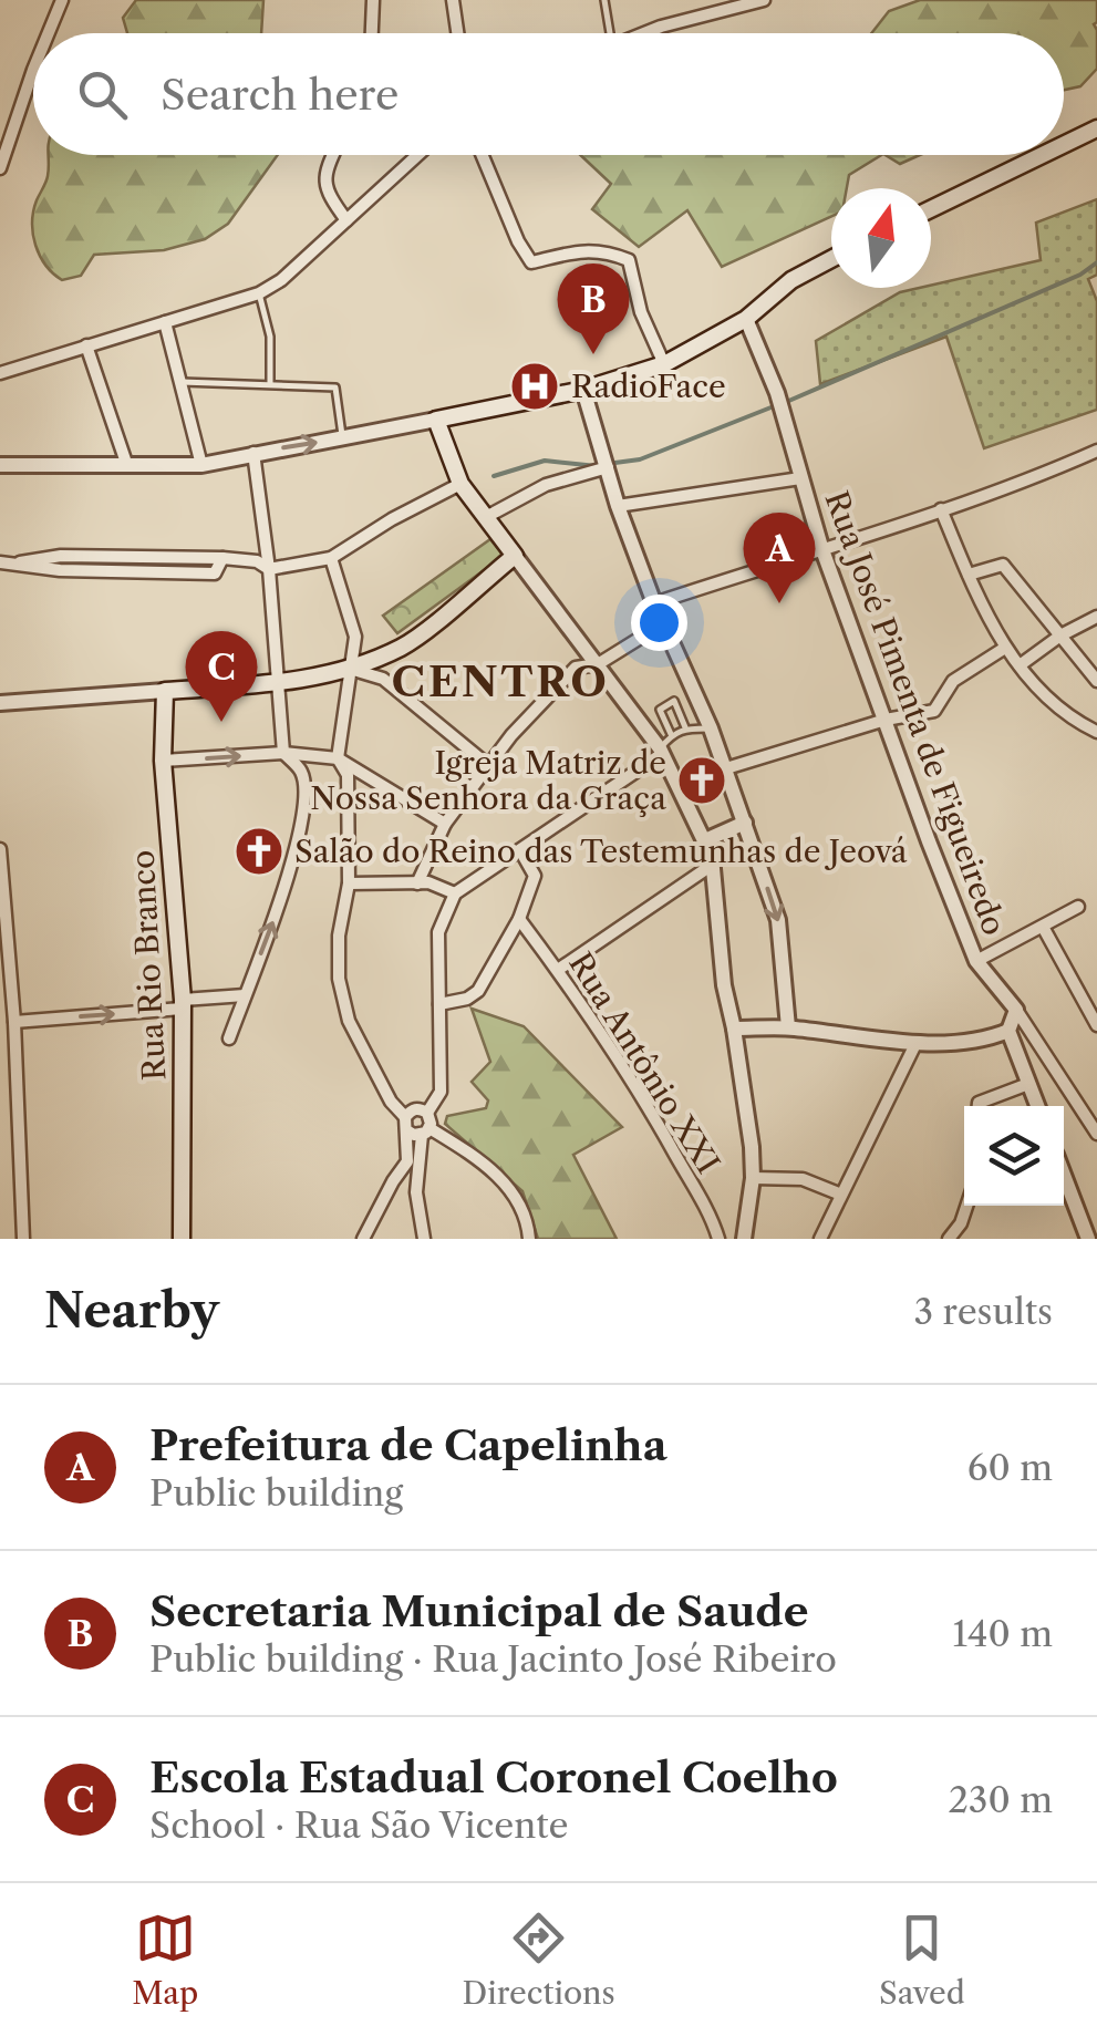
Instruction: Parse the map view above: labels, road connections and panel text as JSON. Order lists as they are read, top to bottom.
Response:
{
  "streets": {
    "main road": ["Rua Rio Branco"],
    "street": ["Rua José Pimenta de Figueiredo", "Rua Antônio XXI"]
  },
  "districts": ["CENTRO"],
  "places": {
    "hospital": ["RadioFace"],
    "church": ["Igreja Matriz de Nossa Senhora da Graça", "Salão do Reino das Testemunhas de Jeová"]
  },
  "north": "top",
  "page": {
    "search": "Search here",
    "pins": ["B", "A", "C"],
    "heading": ["Nearby", "3 results"],
    "list": [
      {
        "mark": "A",
        "name": "Prefeitura de Capelinha",
        "note": "Public building",
        "value": "60 m"
      },
      {
        "mark": "B",
        "name": "Secretaria Municipal de Saude",
        "note": "Public building · Rua Jacinto José Ribeiro",
        "value": "140 m"
      },
      {
        "mark": "C",
        "name": "Escola Estadual Coronel Coelho",
        "note": "School · Rua São Vicente",
        "value": "230 m"
      }
    ],
    "nav": ["Map", "Directions", "Saved"]
  }
}
